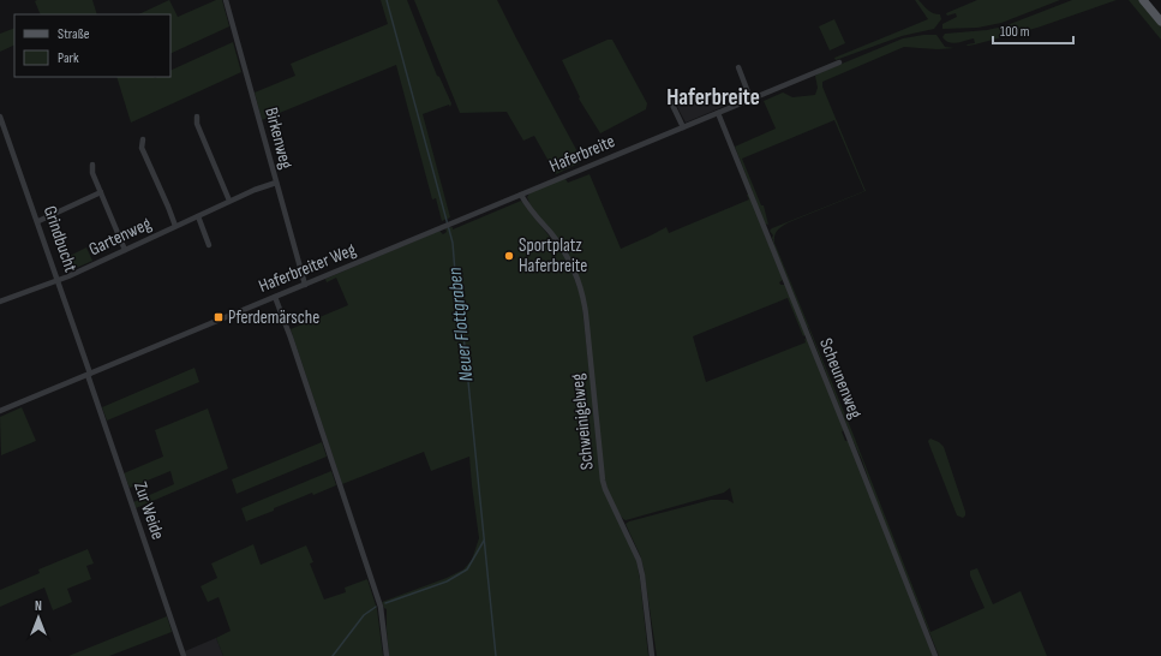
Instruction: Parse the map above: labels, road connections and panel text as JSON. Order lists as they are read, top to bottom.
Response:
{
  "streets": {
    "street": [
      "Birkenweg",
      "Haferbreite",
      "Gartenweg",
      "Grindbucht",
      "Haferbreiter Weg",
      "Scheunenweg",
      "Schweinigelweg",
      "Zur Weide"
    ]
  },
  "crossings": [
    ["Birkenweg", "Gartenweg"],
    ["Birkenweg", "Haferbreiter Weg"],
    ["Haferbreite", "Haferbreiter Weg"],
    ["Haferbreite", "Scheunenweg"],
    ["Haferbreite", "Schweinigelweg"],
    ["Gartenweg", "Grindbucht"],
    ["Grindbucht", "Haferbreiter Weg"],
    ["Grindbucht", "Zur Weide"],
    ["Haferbreiter Weg", "Zur Weide"]
  ],
  "districts": ["Haferbreite"],
  "water": ["Neuer Flottgraben"],
  "places": {
    "other": ["Sportplatz Haferbreite"],
    "transit": ["Pferdemärsche"]
  },
  "legend": ["Straße", "Park"],
  "scale_bar": "100 m",
  "north": "top"
}
